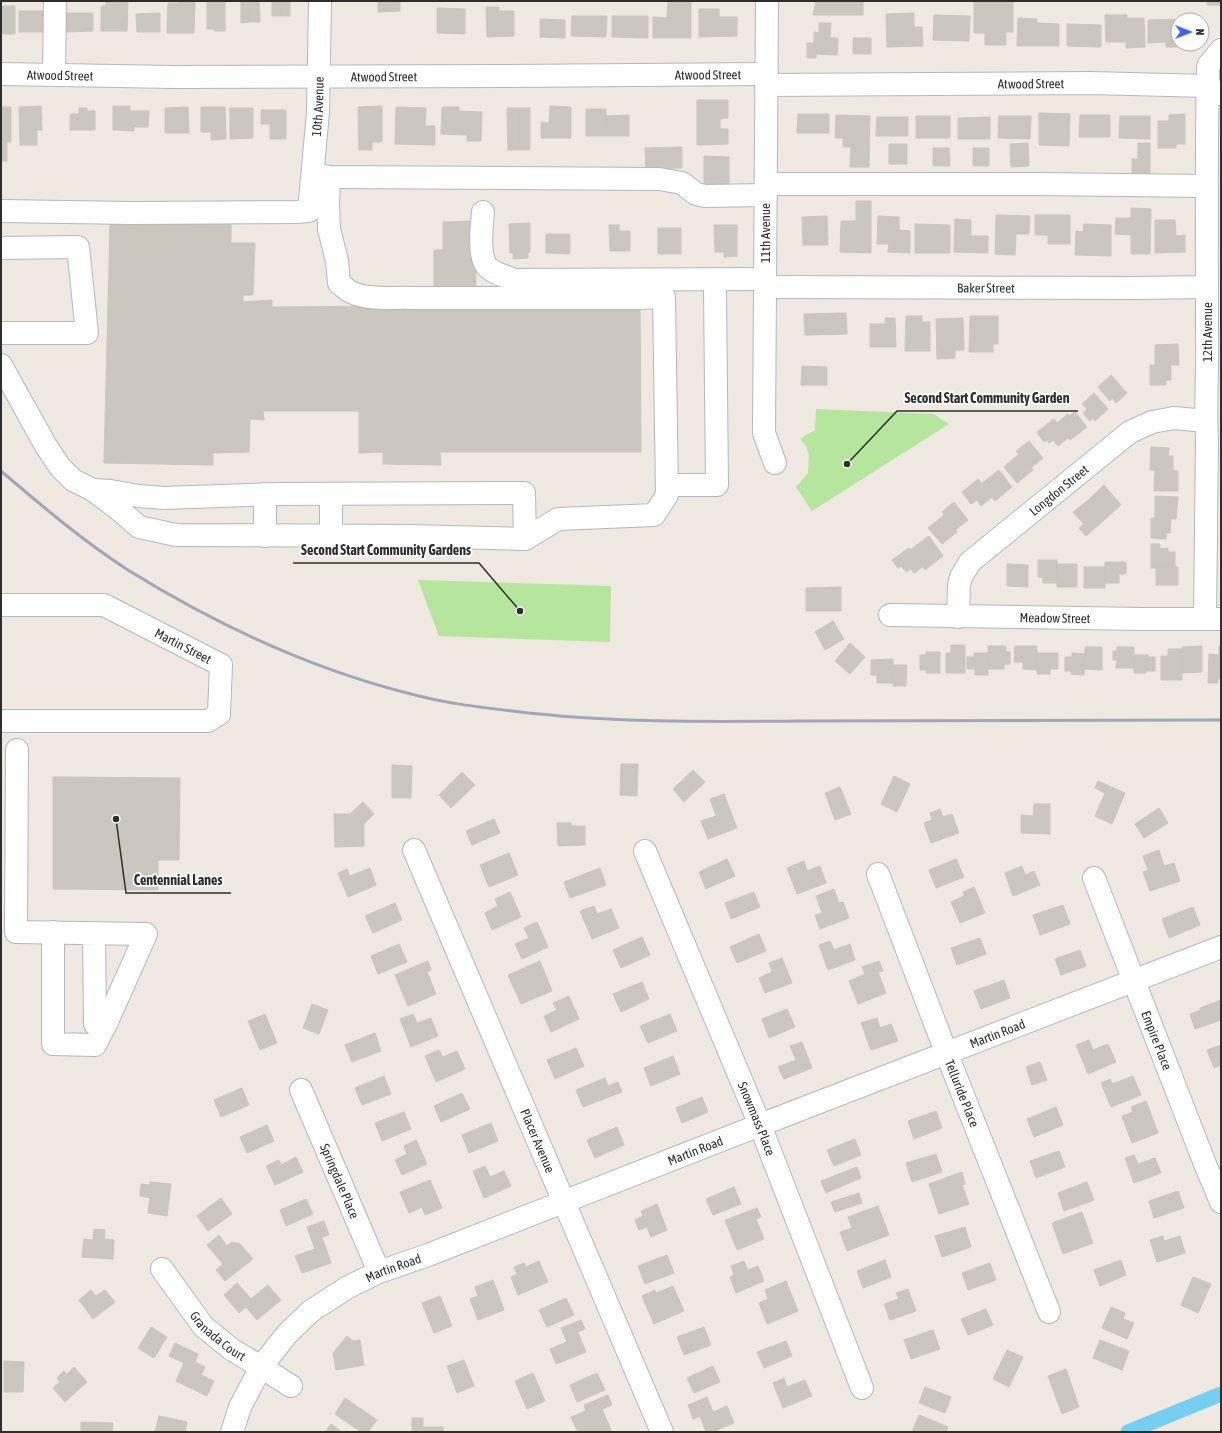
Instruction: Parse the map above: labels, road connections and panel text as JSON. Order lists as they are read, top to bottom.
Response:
{
  "streets": {
    "street": [
      "Atwood Street",
      "10th Avenue",
      "11th Avenue",
      "Baker Street",
      "12th Avenue",
      "Longdon Street",
      "Meadow Street",
      "Martin Street",
      "Martin Road",
      "Empire Place",
      "Telluride Place",
      "Snowmass Place",
      "Placer Avenue",
      "Springdale Place",
      "Granada Court"
    ]
  },
  "crossings": [
    ["Atwood Street", "10th Avenue"],
    ["Atwood Street", "11th Avenue"],
    ["Atwood Street", "12th Avenue"],
    ["11th Avenue", "Baker Street"],
    ["Baker Street", "12th Avenue"],
    ["12th Avenue", "Longdon Street"],
    ["12th Avenue", "Meadow Street"],
    ["Longdon Street", "Meadow Street"],
    ["Martin Road", "Empire Place"],
    ["Martin Road", "Telluride Place"],
    ["Martin Road", "Snowmass Place"],
    ["Martin Road", "Placer Avenue"],
    ["Martin Road", "Springdale Place"],
    ["Martin Road", "Granada Court"]
  ],
  "places": ["Second Start Community Garden", "Second Start Community Gardens", "Centennial Lanes"],
  "north": "right"
}
